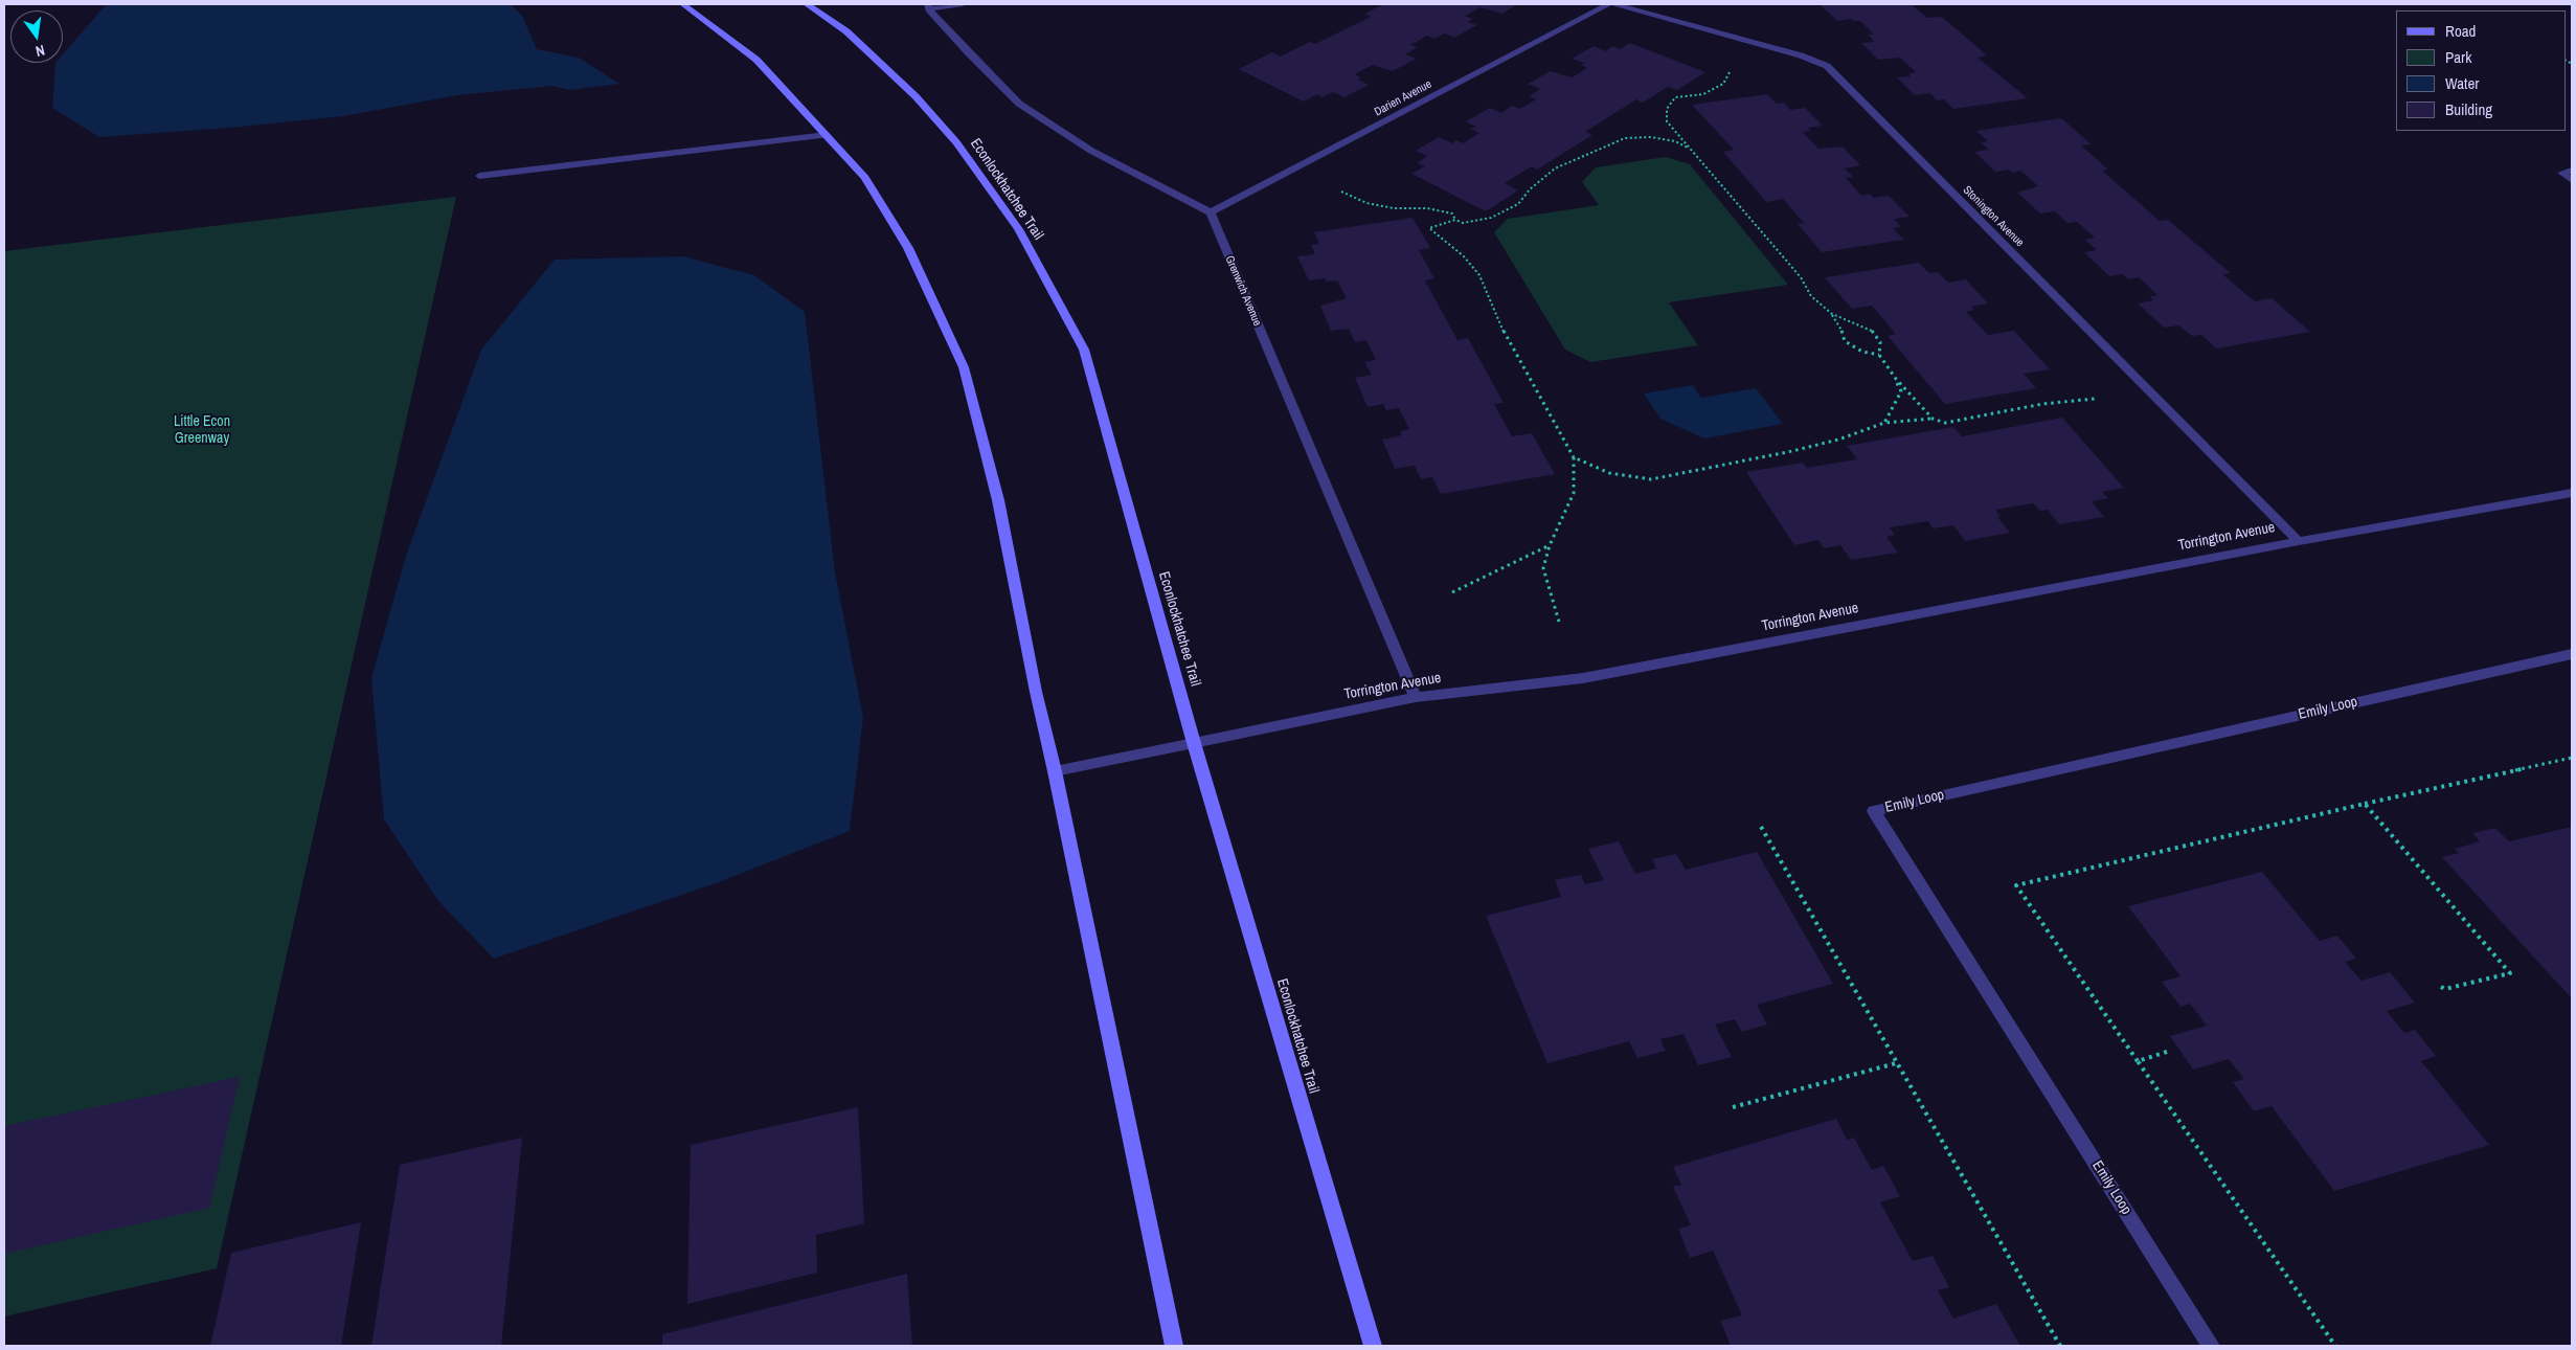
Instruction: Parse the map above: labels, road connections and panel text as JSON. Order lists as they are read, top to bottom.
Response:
{
  "streets": {
    "street": [
      "Darien Avenue",
      "Econlockhatchee Trail",
      "Stonington Avenue",
      "Grenwich Avenue",
      "Torrington Avenue",
      "Emily Loop"
    ]
  },
  "crossings": [
    ["Darien Avenue", "Grenwich Avenue"],
    ["Econlockhatchee Trail", "Torrington Avenue"],
    ["Stonington Avenue", "Torrington Avenue"],
    ["Grenwich Avenue", "Torrington Avenue"]
  ],
  "parks": ["Little Econ Greenway"],
  "legend": [
    "Road",
    "Park",
    "Water",
    "Building"
  ],
  "north": "bottom"
}
